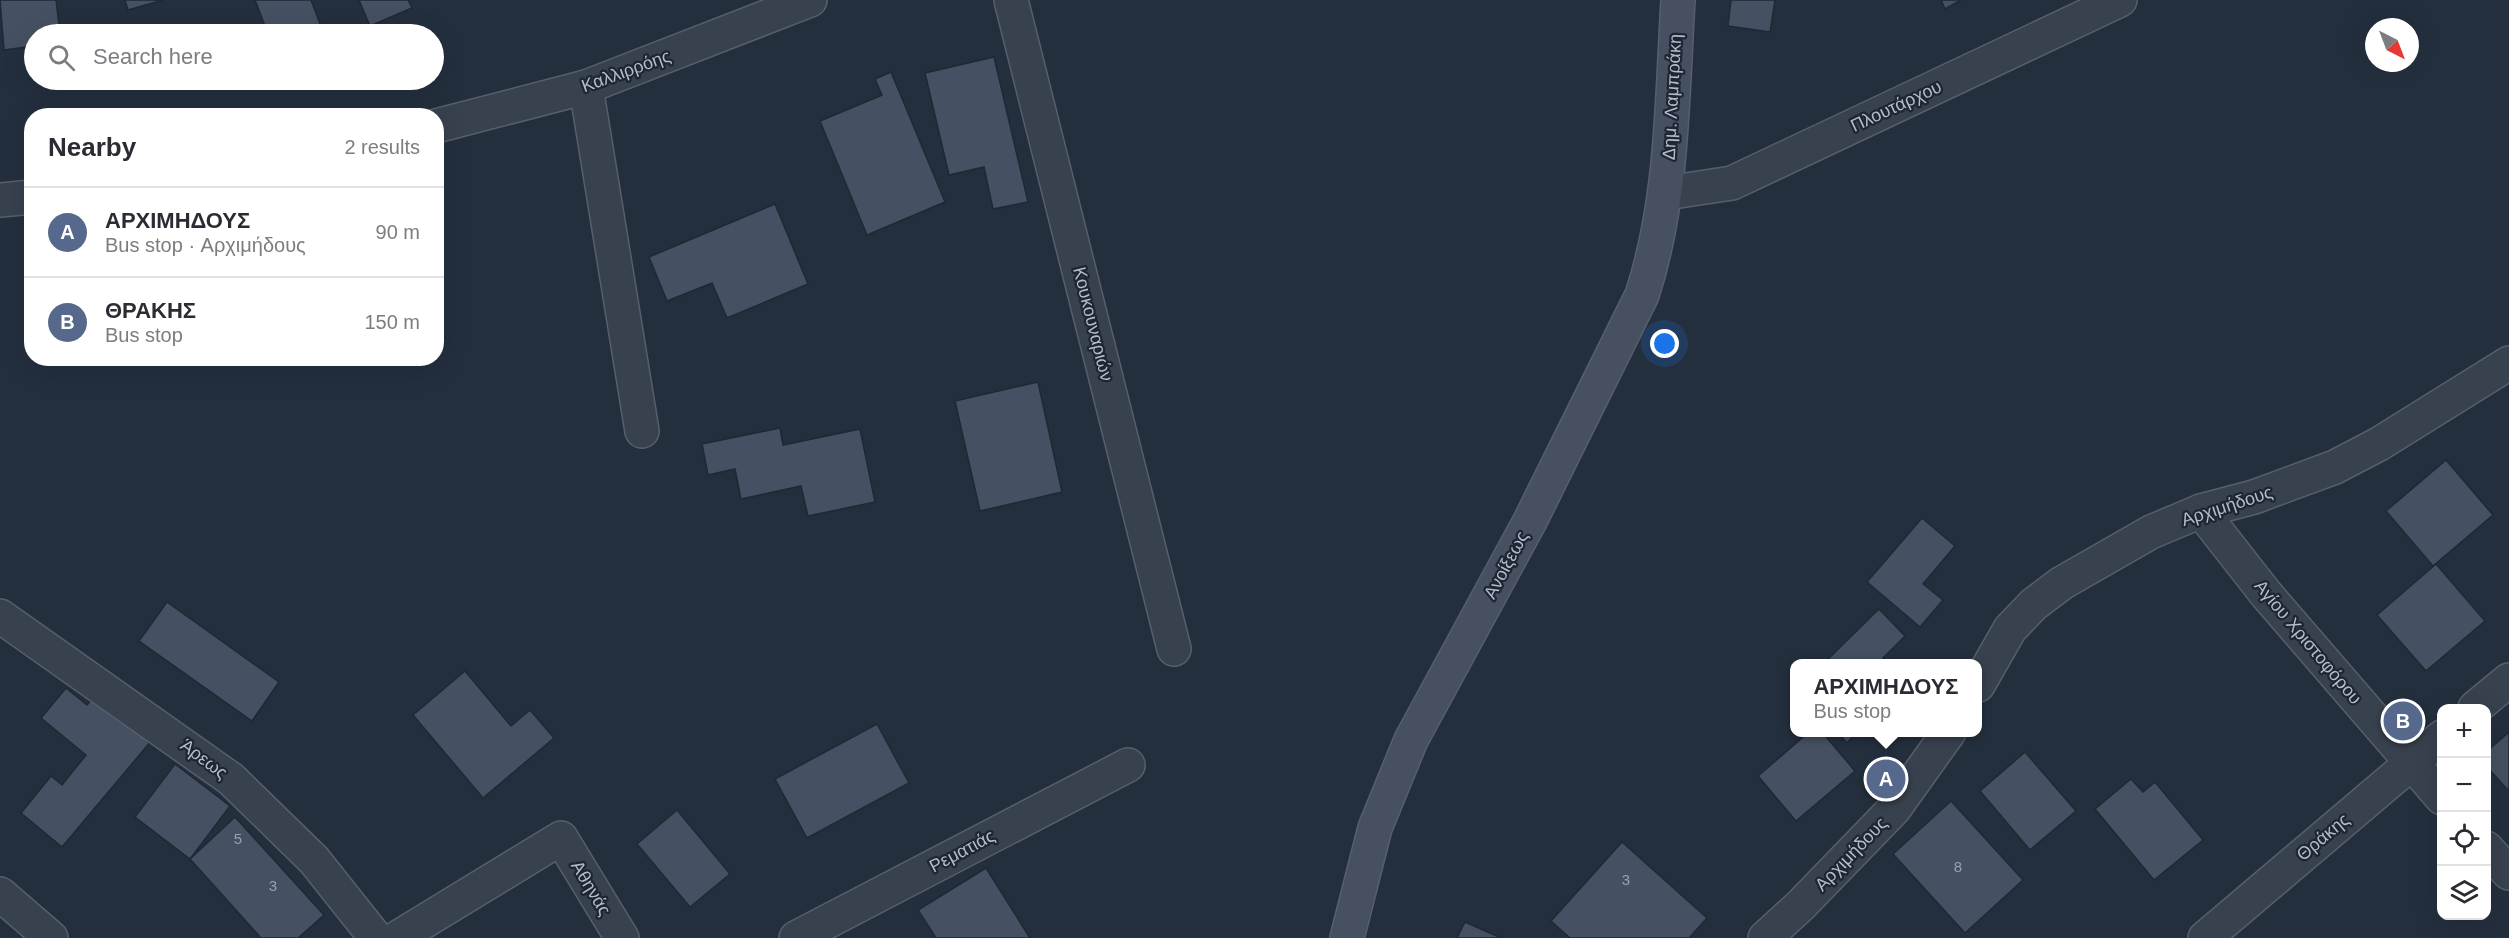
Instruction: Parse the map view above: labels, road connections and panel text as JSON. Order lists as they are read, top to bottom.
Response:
{
  "streets": {
    "street": [
      "Καλλιρρόης",
      "Δημ. Λαμπράκη",
      "Πλουτάρχου",
      "Κουκουναριών",
      "Αρχιμήδους",
      "Ανοίξεως",
      "Αγίου Χριστοφόρου",
      "Άρεως",
      "Θράκης",
      "Ρεματιάς",
      "Αθηνάς"
    ]
  },
  "crossings": [
    ["Δημ. Λαμπράκη", "Πλουτάρχου"],
    ["Δημ. Λαμπράκη", "Ανοίξεως"],
    ["Πλουτάρχου", "Ανοίξεως"],
    ["Αρχιμήδους", "Αγίου Χριστοφόρου"],
    ["Αγίου Χριστοφόρου", "Θράκης"]
  ],
  "house_numbers": [
    "5",
    "8",
    "3",
    "3"
  ],
  "north": "bottom right",
  "page": {
    "search": "Search here",
    "heading": ["Nearby", "2 results"],
    "list": [
      {
        "mark": "A",
        "name": "ΑΡΧΙΜΗΔΟΥΣ",
        "note": "Bus stop · Αρχιμήδους",
        "value": "90 m"
      },
      {
        "mark": "B",
        "name": "ΘΡΑΚΗΣ",
        "note": "Bus stop",
        "value": "150 m"
      }
    ],
    "popup": ["ΑΡΧΙΜΗΔΟΥΣ", "Bus stop"],
    "pins": ["B", "A"],
    "map_buttons": ["+", "−"]
  }
}
